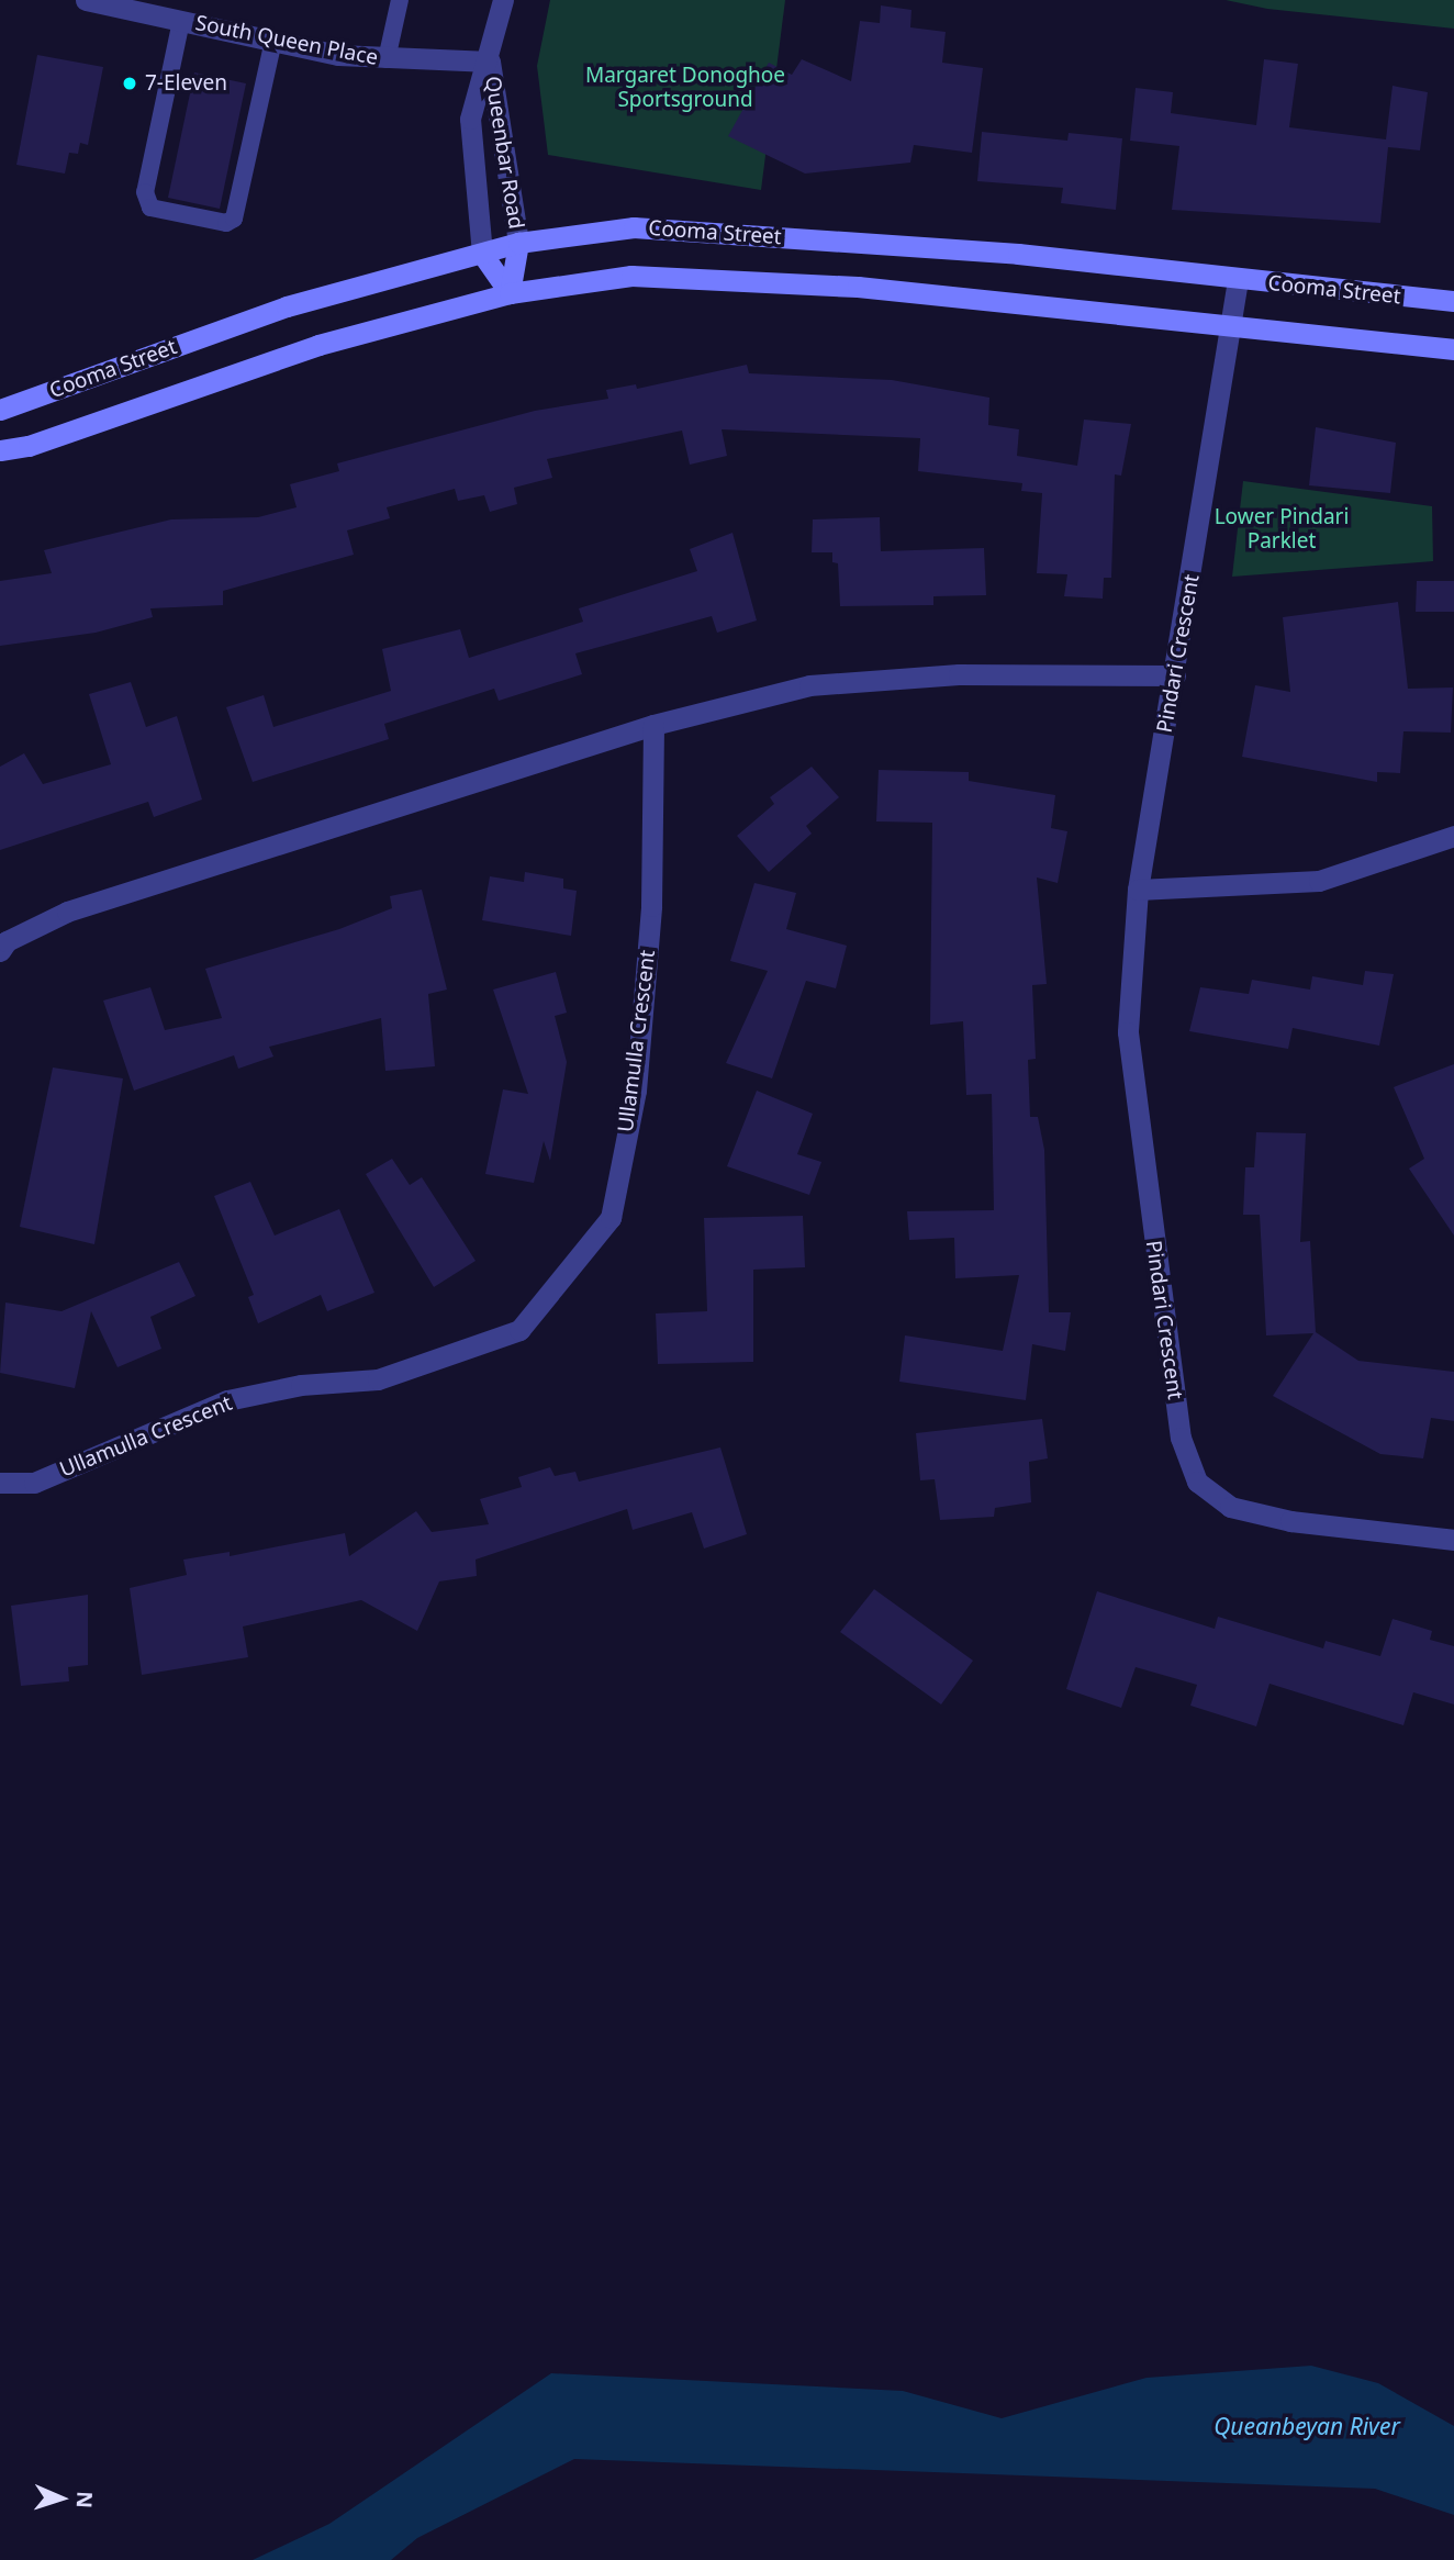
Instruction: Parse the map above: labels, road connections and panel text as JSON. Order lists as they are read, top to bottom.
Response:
{
  "streets": {
    "main road": ["Cooma Street"],
    "street": [
      "South Queen Place",
      "Queenbar Road",
      "Pindari Crescent",
      "Ullamulla Crescent"
    ]
  },
  "crossings": [
    ["South Queen Place", "Queenbar Road"],
    ["Queenbar Road", "Cooma Street"],
    ["Cooma Street", "Pindari Crescent"]
  ],
  "water": ["Queanbeyan River"],
  "parks": ["Margaret Donoghoe Sportsground", "Lower Pindari Parklet"],
  "places": ["7-Eleven"],
  "north": "right"
}
